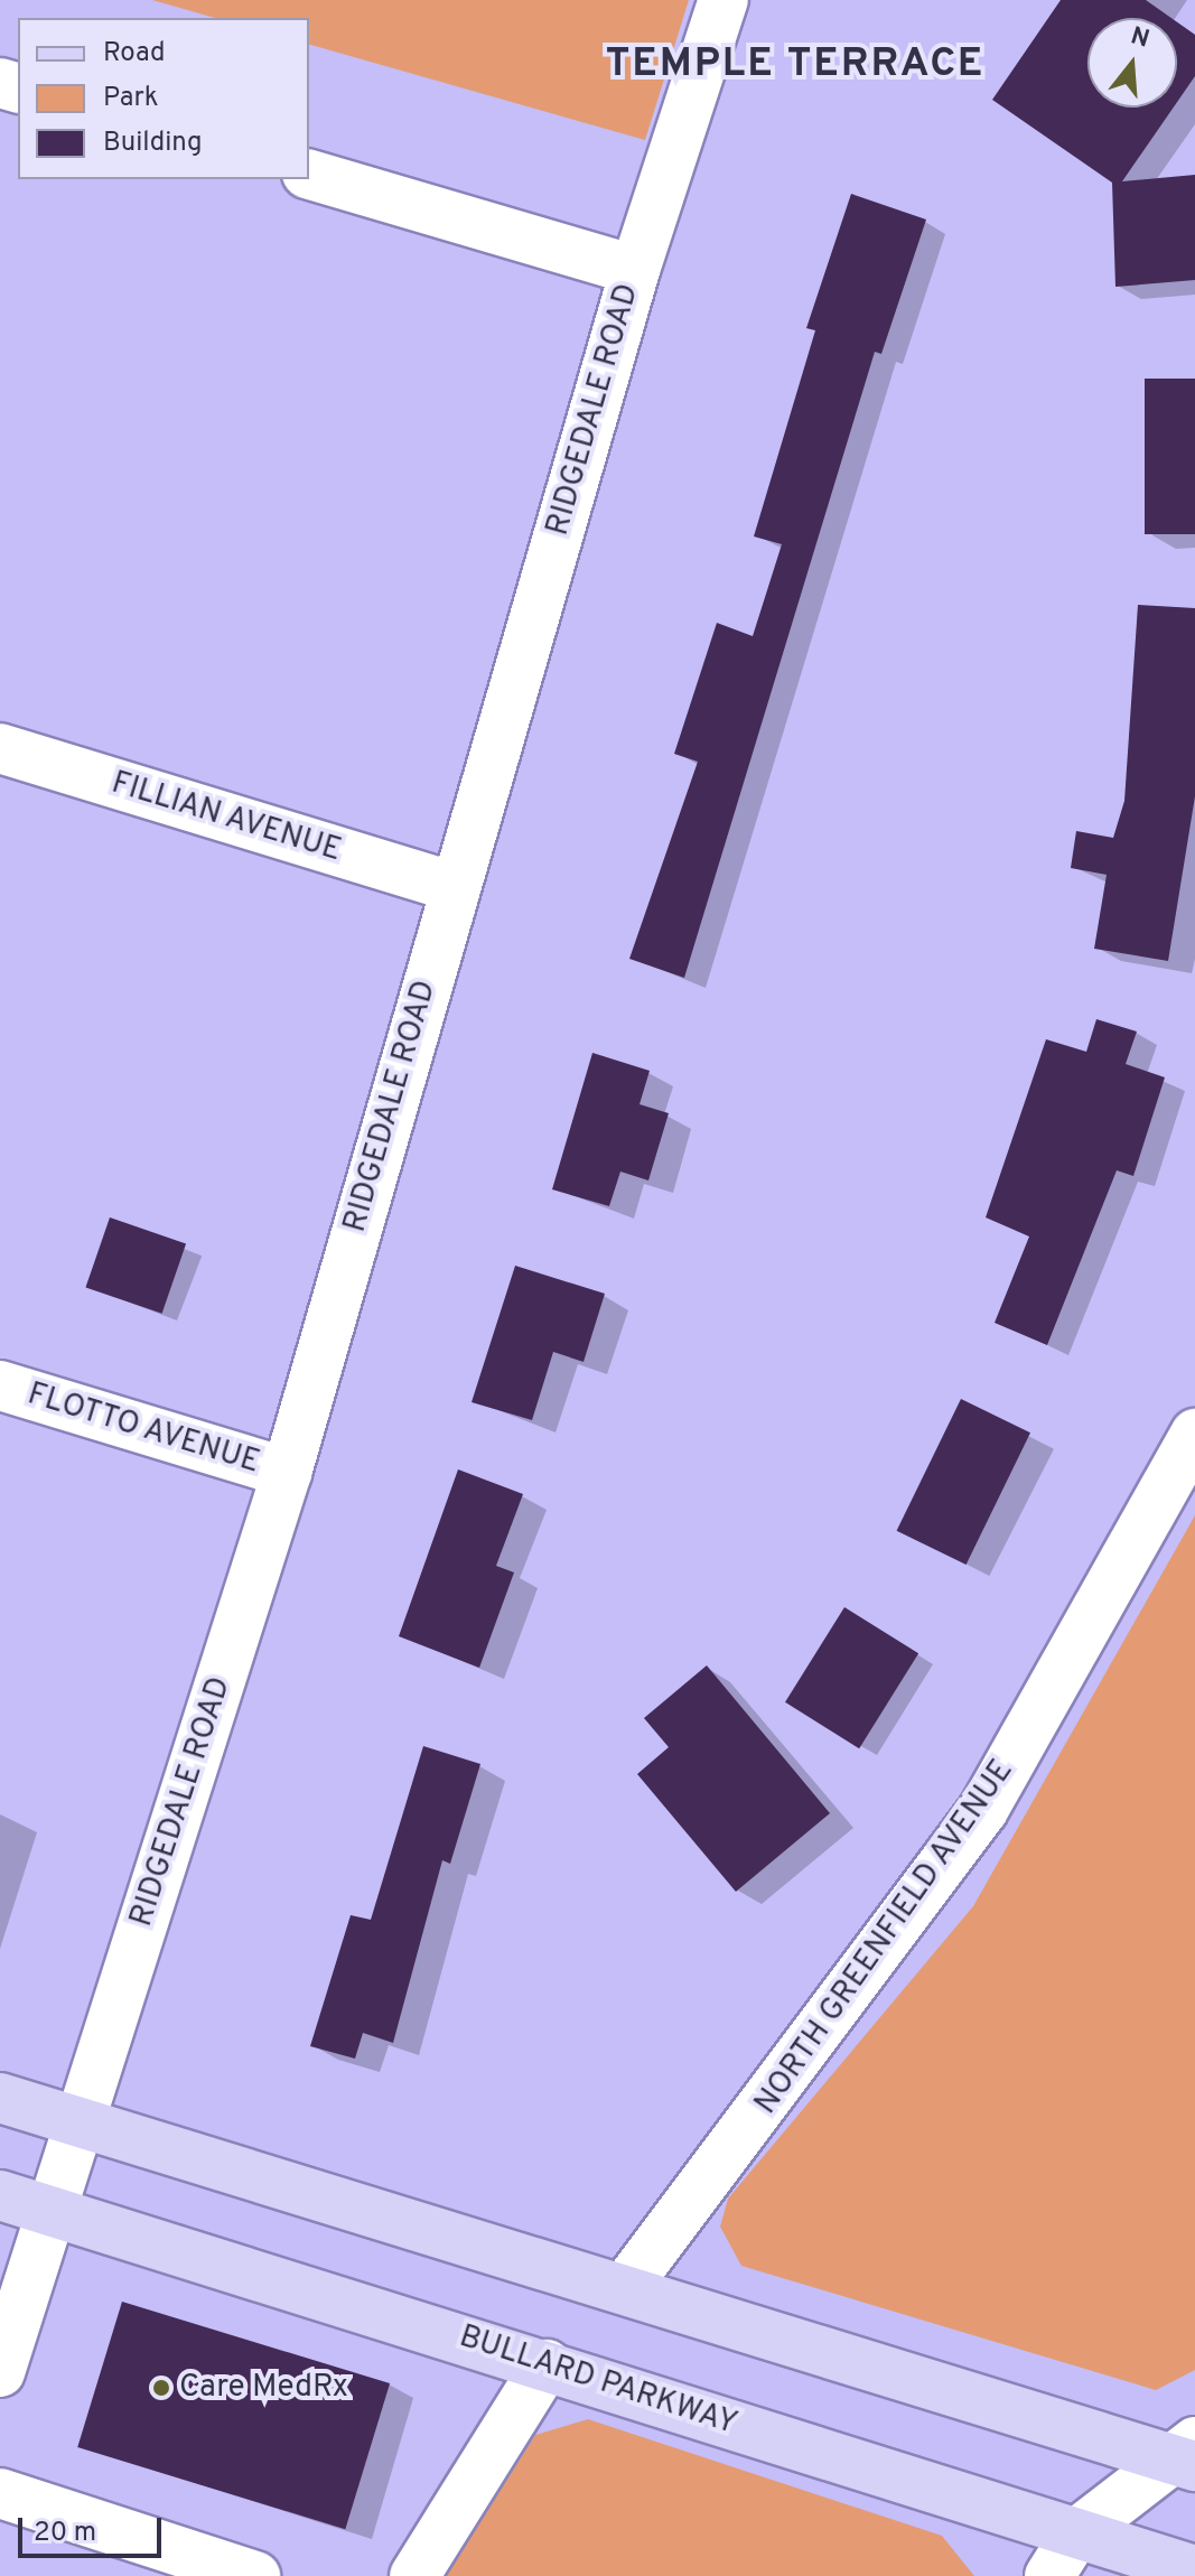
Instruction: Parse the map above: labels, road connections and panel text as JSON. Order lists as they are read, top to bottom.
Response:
{
  "streets": {
    "main road": ["BULLARD PARKWAY"],
    "street": [
      "RIDGEDALE ROAD",
      "FILLIAN AVENUE",
      "FLOTTO AVENUE",
      "NORTH GREENFIELD AVENUE"
    ]
  },
  "crossings": [
    ["RIDGEDALE ROAD", "FILLIAN AVENUE"],
    ["RIDGEDALE ROAD", "FLOTTO AVENUE"],
    ["RIDGEDALE ROAD", "BULLARD PARKWAY"]
  ],
  "districts": ["TEMPLE TERRACE"],
  "places": ["Care MedRx"],
  "legend": ["Road", "Park", "Building"],
  "scale_bar": "20 m",
  "north": "top"
}
